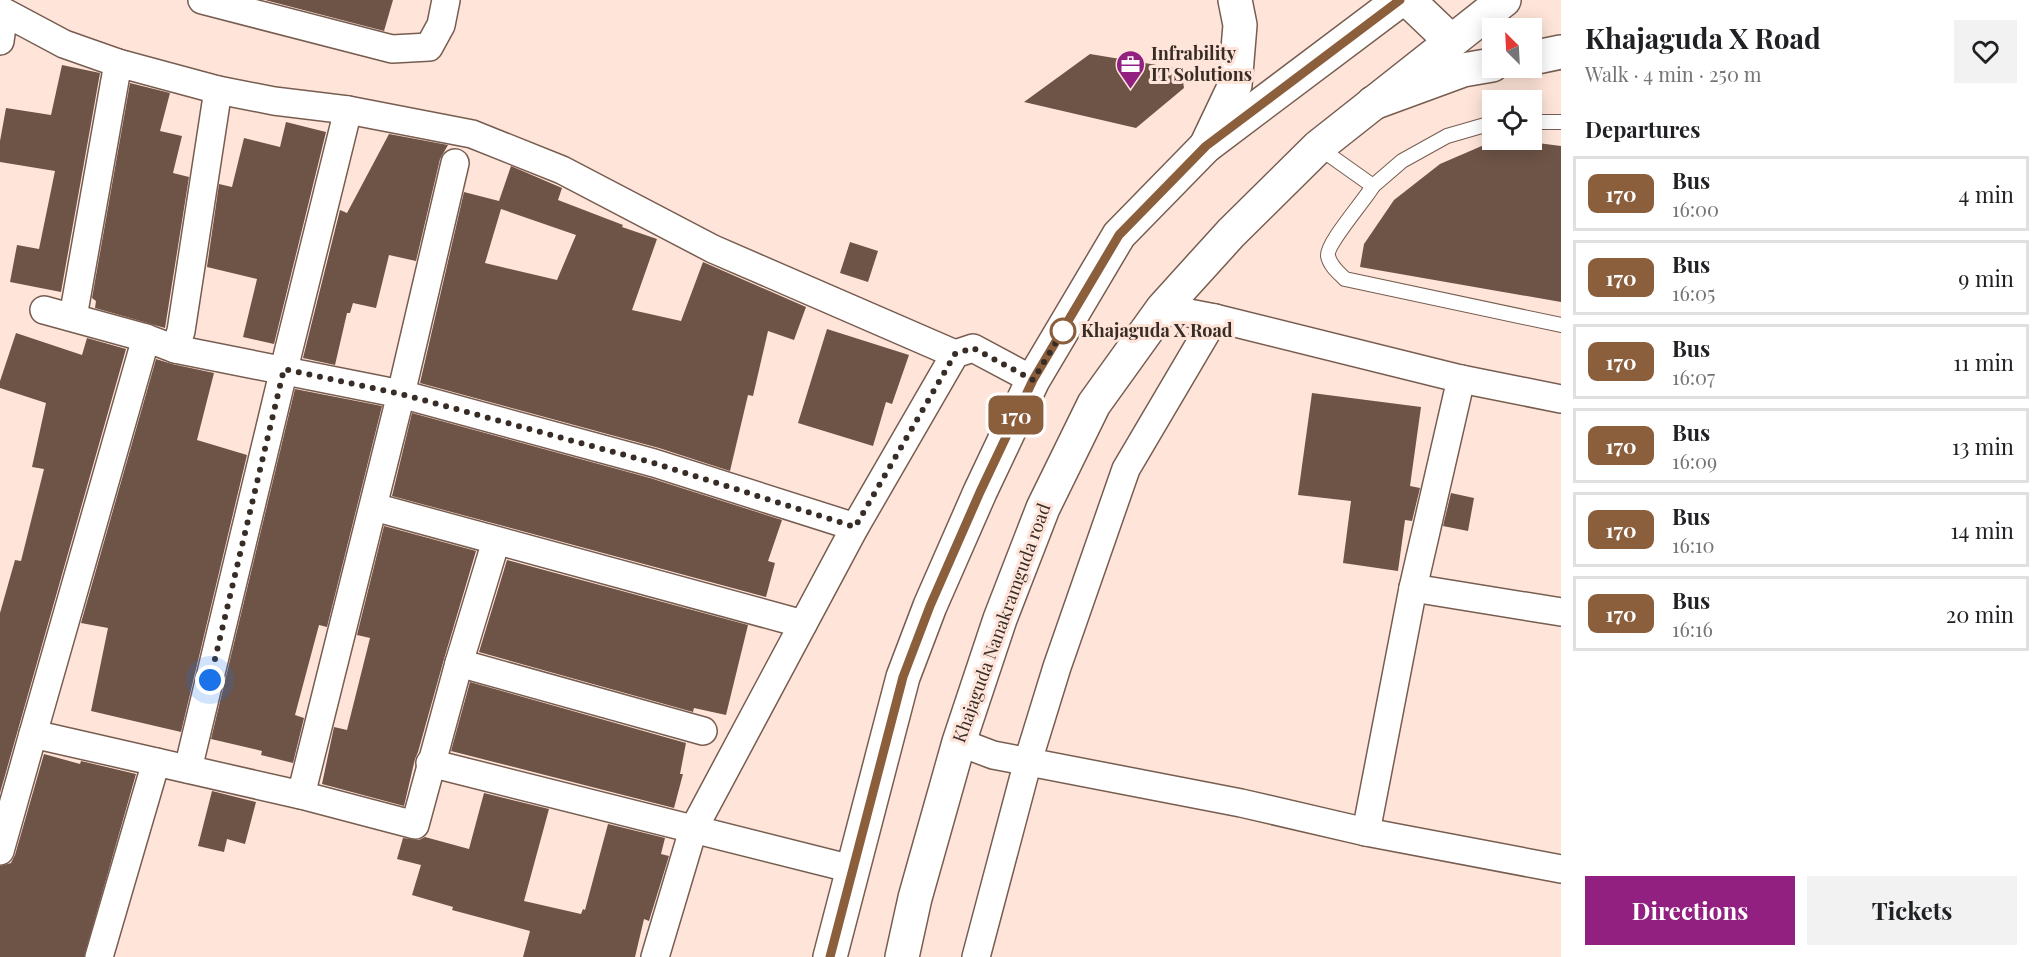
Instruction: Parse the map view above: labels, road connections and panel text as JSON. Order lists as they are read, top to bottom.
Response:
{
  "streets": {
    "main road": ["Khajaguda Nanakramguda road"]
  },
  "places": {
    "office": ["Infrability IT Solutions"],
    "other": ["Khajaguda X Road"]
  },
  "lines": ["bus line 170"],
  "north": "top left",
  "page": {
    "on_map": "170",
    "heading": [
      ["Khajaguda X Road", "Walk · 4 min · 250 m"],
      "Departures"
    ],
    "list": [
      {
        "mark": "170",
        "name": "Bus",
        "note": "16:00",
        "value": "4 min"
      },
      {
        "mark": "170",
        "name": "Bus",
        "note": "16:05",
        "value": "9 min"
      },
      {
        "mark": "170",
        "name": "Bus",
        "note": "16:07",
        "value": "11 min"
      },
      {
        "mark": "170",
        "name": "Bus",
        "note": "16:09",
        "value": "13 min"
      },
      {
        "mark": "170",
        "name": "Bus",
        "note": "16:10",
        "value": "14 min"
      },
      {
        "mark": "170",
        "name": "Bus",
        "note": "16:16",
        "value": "20 min"
      }
    ],
    "buttons": ["Directions", "Tickets"]
  }
}
